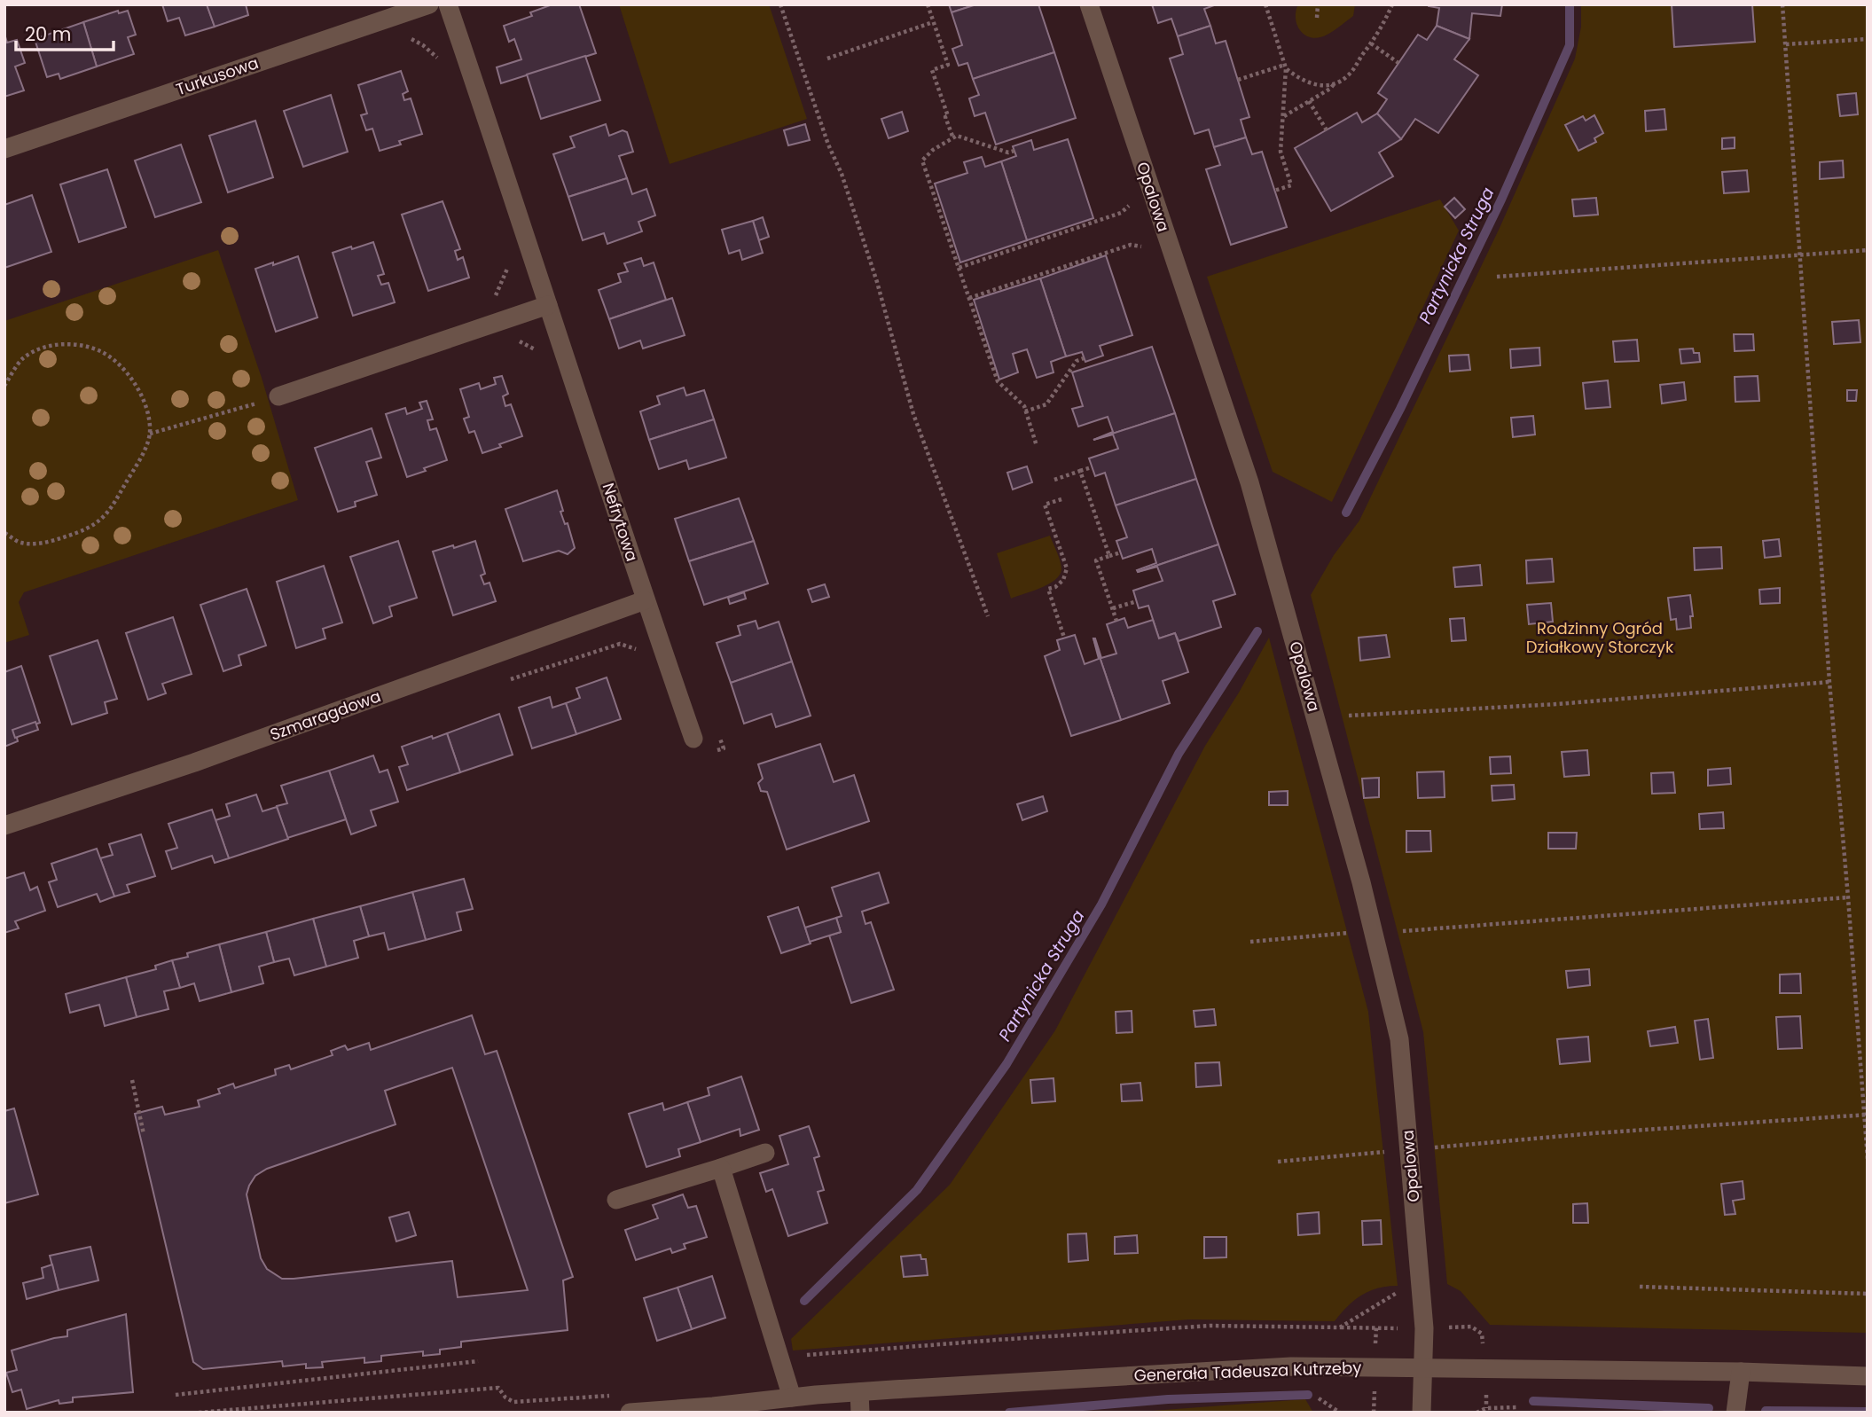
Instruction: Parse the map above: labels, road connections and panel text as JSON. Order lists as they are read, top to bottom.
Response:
{
  "streets": {
    "street": [
      "Turkusowa",
      "Opalowa",
      "Nefrytowa",
      "Szmaragdowa",
      "Generała Tadeusza Kutrzeby"
    ]
  },
  "crossings": [
    ["Opalowa", "Generała Tadeusza Kutrzeby"],
    ["Nefrytowa", "Szmaragdowa"]
  ],
  "water": ["Partynicka Struga"],
  "parks": ["Rodzinny Ogród Działkowy Storczyk"],
  "scale_bar": "20 m"
}
